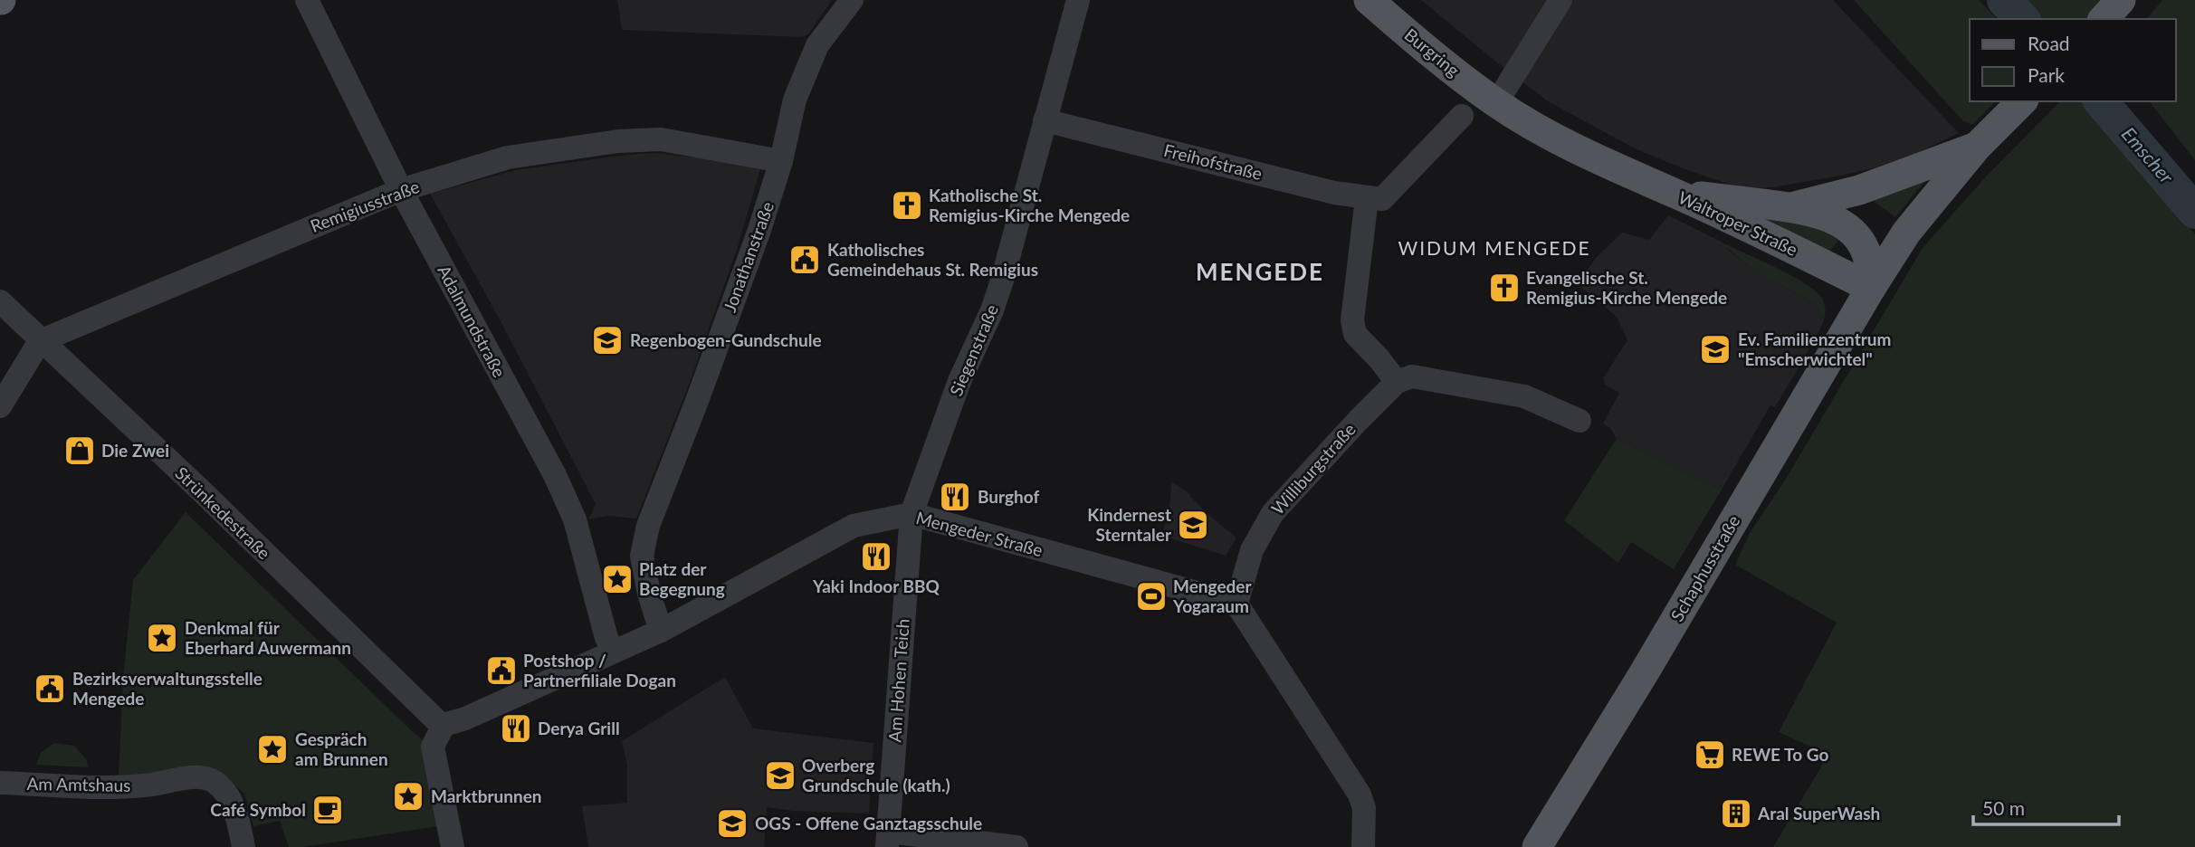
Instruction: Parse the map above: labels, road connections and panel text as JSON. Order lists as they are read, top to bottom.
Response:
{
  "streets": {
    "main road": ["Burgring", "Waltroper Straße", "Schaphusstraße"],
    "street": [
      "Freihofstraße",
      "Remigiusstraße",
      "Jonathanstraße",
      "Adalmundstraße",
      "Siegenstraße",
      "Williburgstraße",
      "Strünkedestraße",
      "Mengeder Straße",
      "Am Hohen Teich",
      "Am Amtshaus"
    ]
  },
  "crossings": [
    ["Burgring", "Waltroper Straße"],
    ["Freihofstraße", "Siegenstraße"],
    ["Remigiusstraße", "Jonathanstraße"],
    ["Remigiusstraße", "Adalmundstraße"],
    ["Remigiusstraße", "Strünkedestraße"],
    ["Waltroper Straße", "Schaphusstraße"],
    ["Jonathanstraße", "Mengeder Straße"],
    ["Adalmundstraße", "Mengeder Straße"],
    ["Siegenstraße", "Mengeder Straße"],
    ["Siegenstraße", "Am Hohen Teich"],
    ["Williburgstraße", "Mengeder Straße"],
    ["Strünkedestraße", "Mengeder Straße"],
    ["Mengeder Straße", "Am Hohen Teich"]
  ],
  "districts": ["WIDUM MENGEDE", "MENGEDE"],
  "water": ["Emscher"],
  "places": {
    "church": ["Katholische St. Remigius-Kirche Mengede", "Evangelische St. Remigius-Kirche Mengede"],
    "public building": ["Katholisches Gemeindehaus St. Remigius", "Postshop / Partnerfiliale Dogan", "Bezirksverwaltungsstelle Mengede"],
    "school or university": [
      "Regenbogen-Gundschule",
      "Ev. Familienzentrum \"Emscherwichtel\"",
      "Kindernest Sterntaler",
      "Overberg Grundschule (kath.)",
      "OGS - Offene Ganztagsschule"
    ],
    "shop": ["Die Zwei"],
    "restaurant": ["Burghof", "Yaki Indoor BBQ", "Derya Grill"],
    "place": [
      "Platz der Begegnung",
      "Denkmal für Eberhard Auwermann",
      "Gespräch am Brunnen",
      "Marktbrunnen"
    ],
    "sports": ["Mengeder Yogaraum"],
    "supermarket": ["REWE To Go"],
    "cafe": ["Café Symbol"],
    "building": ["Aral SuperWash"]
  },
  "legend": ["Road", "Park"],
  "scale_bar": "50 m"
}
